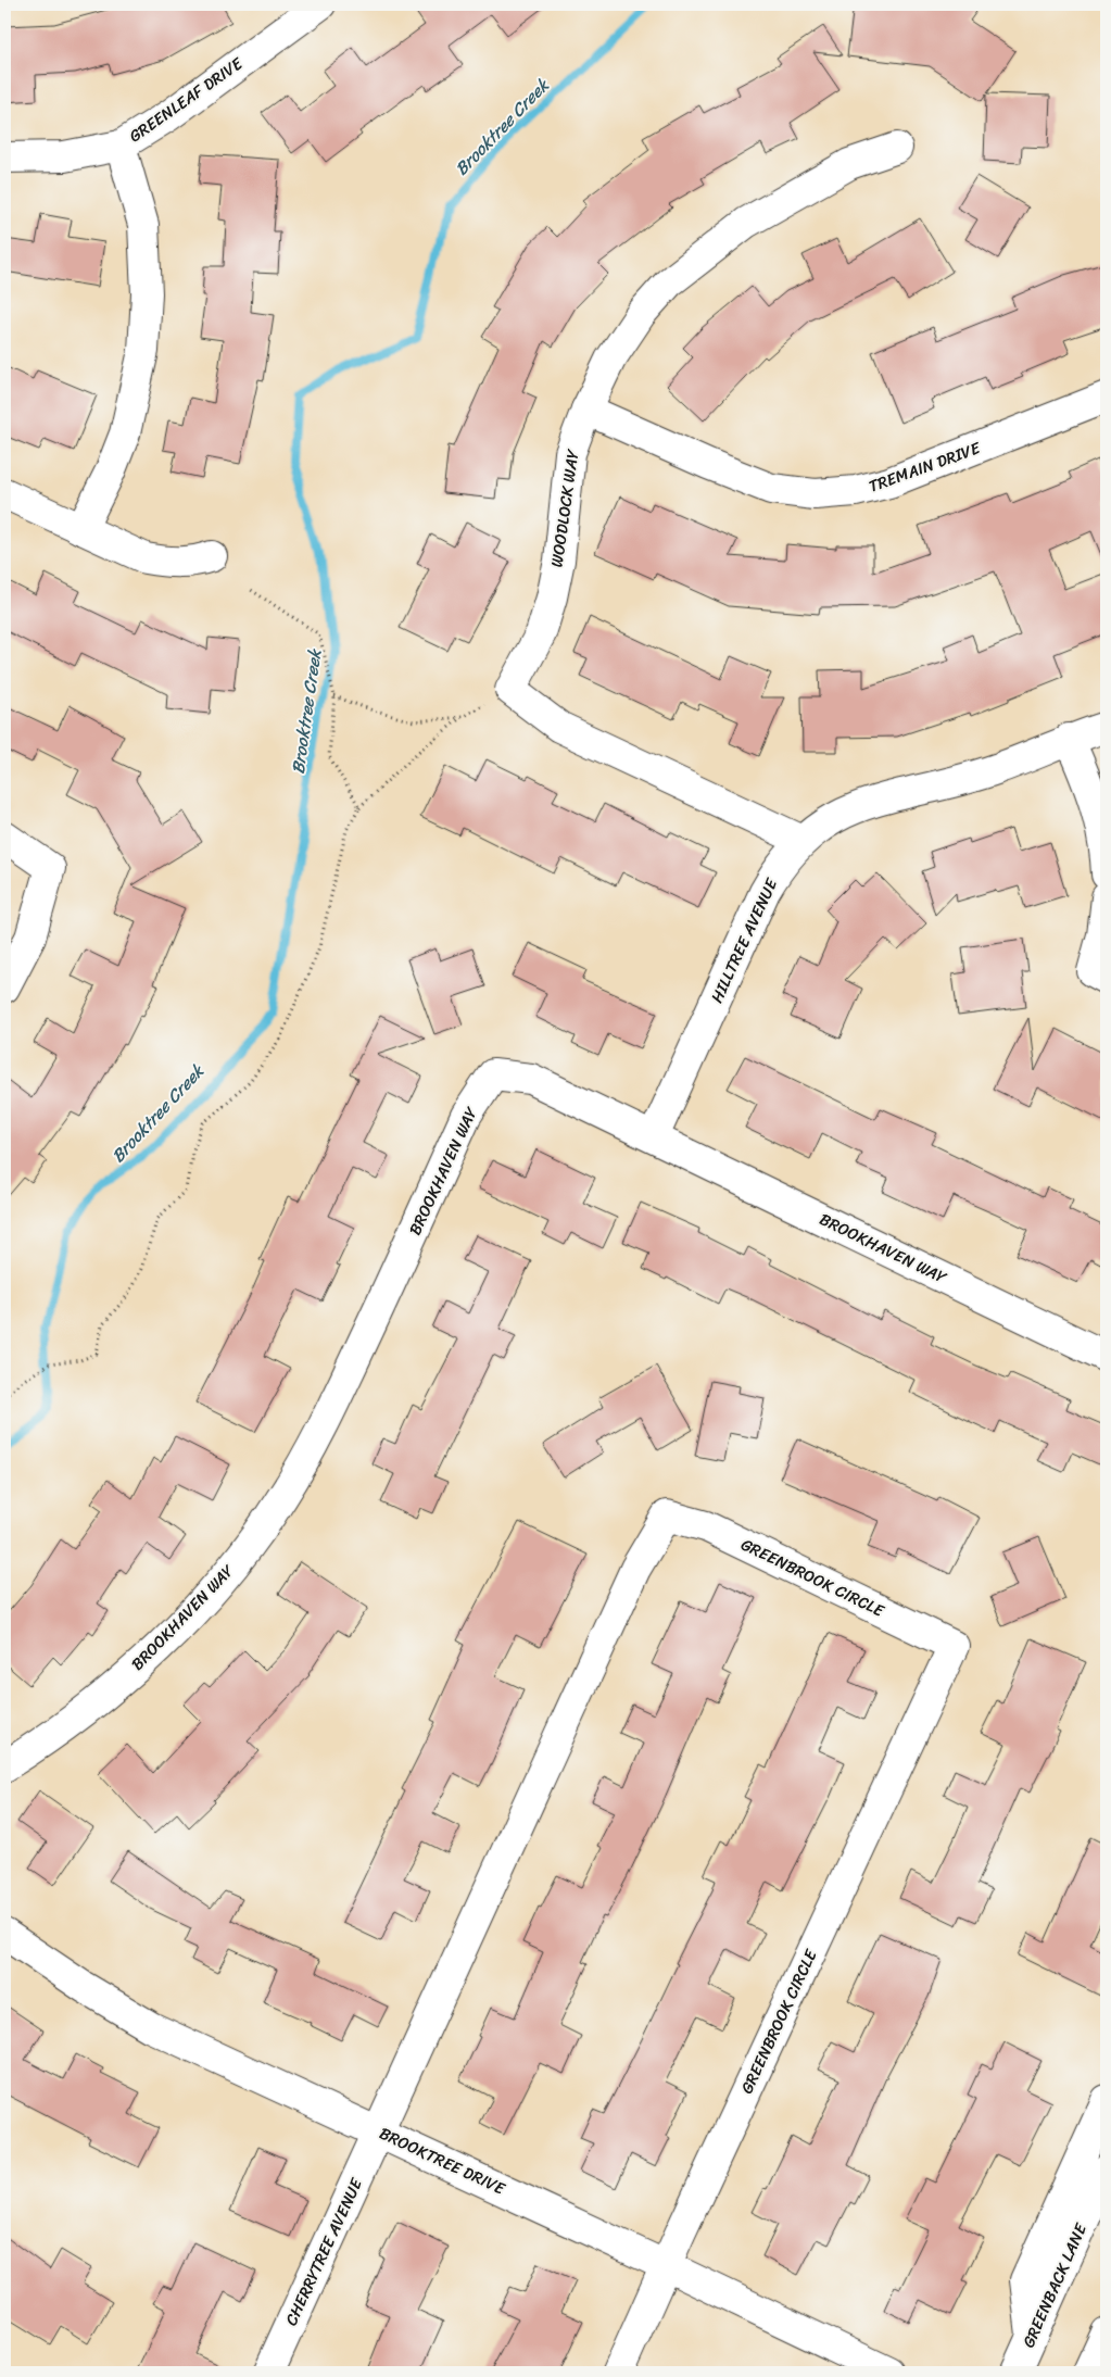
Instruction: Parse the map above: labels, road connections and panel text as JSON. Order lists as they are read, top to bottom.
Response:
{
  "streets": {
    "street": [
      "GREENLEAF DRIVE",
      "TREMAIN DRIVE",
      "WOODLOCK WAY",
      "HILLTREE AVENUE",
      "BROOKHAVEN WAY",
      "GREENBROOK CIRCLE",
      "BROOKTREE DRIVE",
      "CHERRYTREE AVENUE",
      "GREENBACK LANE"
    ]
  },
  "crossings": [
    ["TREMAIN DRIVE", "WOODLOCK WAY"],
    ["WOODLOCK WAY", "HILLTREE AVENUE"],
    ["HILLTREE AVENUE", "BROOKHAVEN WAY"],
    ["GREENBROOK CIRCLE", "BROOKTREE DRIVE"],
    ["GREENBROOK CIRCLE", "CHERRYTREE AVENUE"],
    ["BROOKTREE DRIVE", "CHERRYTREE AVENUE"]
  ],
  "water": ["Brooktree Creek"]
}
